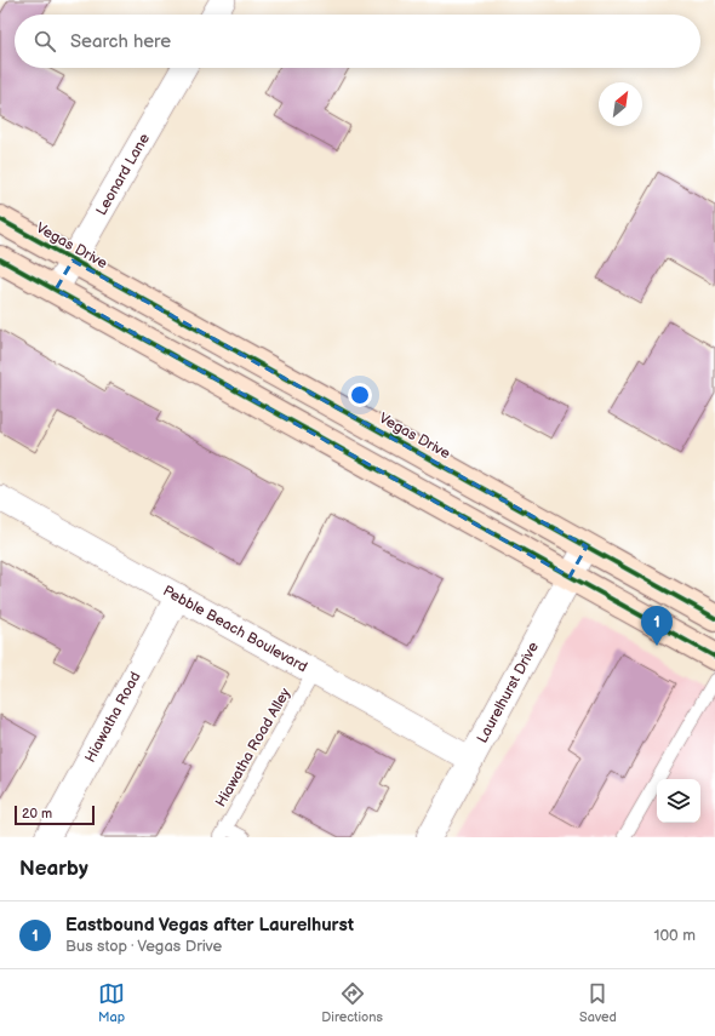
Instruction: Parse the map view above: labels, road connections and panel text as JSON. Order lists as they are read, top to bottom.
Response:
{
  "streets": {
    "main road": ["Vegas Drive"],
    "street": [
      "Leonard Lane",
      "Pebble Beach Boulevard",
      "Laurelhurst Drive",
      "Hiawatha Road"
    ],
    "lane": ["Hiawatha Road Alley"]
  },
  "crossings": [
    ["Leonard Lane", "Vegas Drive"],
    ["Vegas Drive", "Laurelhurst Drive"],
    ["Pebble Beach Boulevard", "Laurelhurst Drive"],
    ["Pebble Beach Boulevard", "Hiawatha Road"],
    ["Pebble Beach Boulevard", "Hiawatha Road Alley"]
  ],
  "scale_bar": "20 m",
  "north": "top right",
  "page": {
    "search": "Search here",
    "pins": "1",
    "scale": "20 m",
    "heading": "Nearby",
    "list": [
      {
        "mark": "1",
        "name": "Eastbound Vegas after Laurelhurst",
        "note": "Bus stop · Vegas Drive",
        "value": "100 m"
      }
    ],
    "nav": ["Map", "Directions", "Saved"]
  }
}
